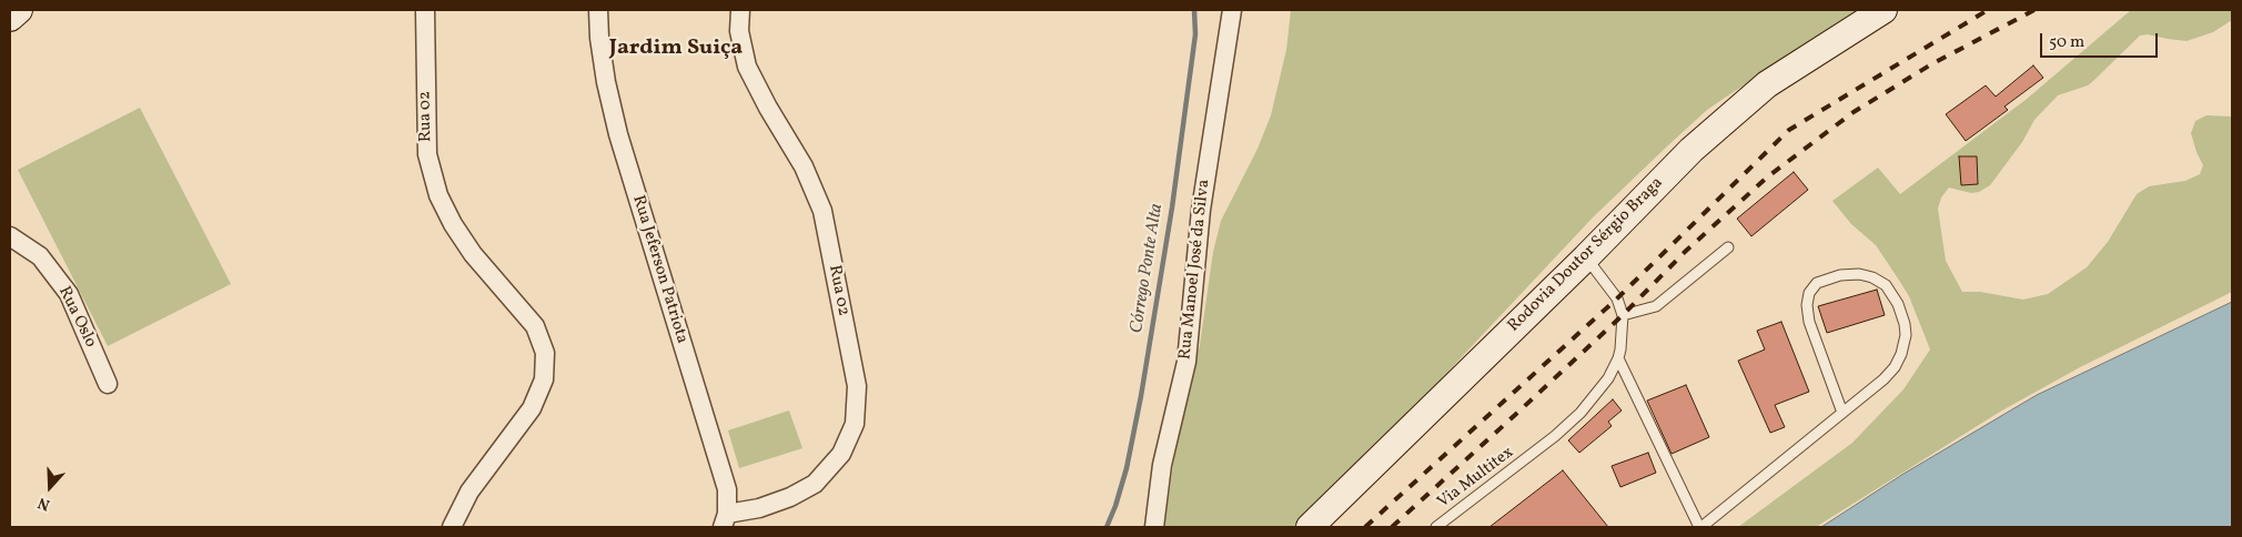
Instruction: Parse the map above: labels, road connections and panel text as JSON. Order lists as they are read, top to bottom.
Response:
{
  "streets": {
    "main road": ["Rodovia Doutor Sérgio Braga"],
    "street": [
      "Rua 02",
      "Rua Jeferson Patriota",
      "Rua Manoel José da Silva",
      "Rua Oslo"
    ],
    "lane": ["Via Multitex"]
  },
  "crossings": [
    ["Rua 02", "Rua Jeferson Patriota"]
  ],
  "districts": ["Jardim Suiça"],
  "water": ["Córrego Ponte Alta"],
  "scale_bar": "50 m",
  "north": "bottom"
}
